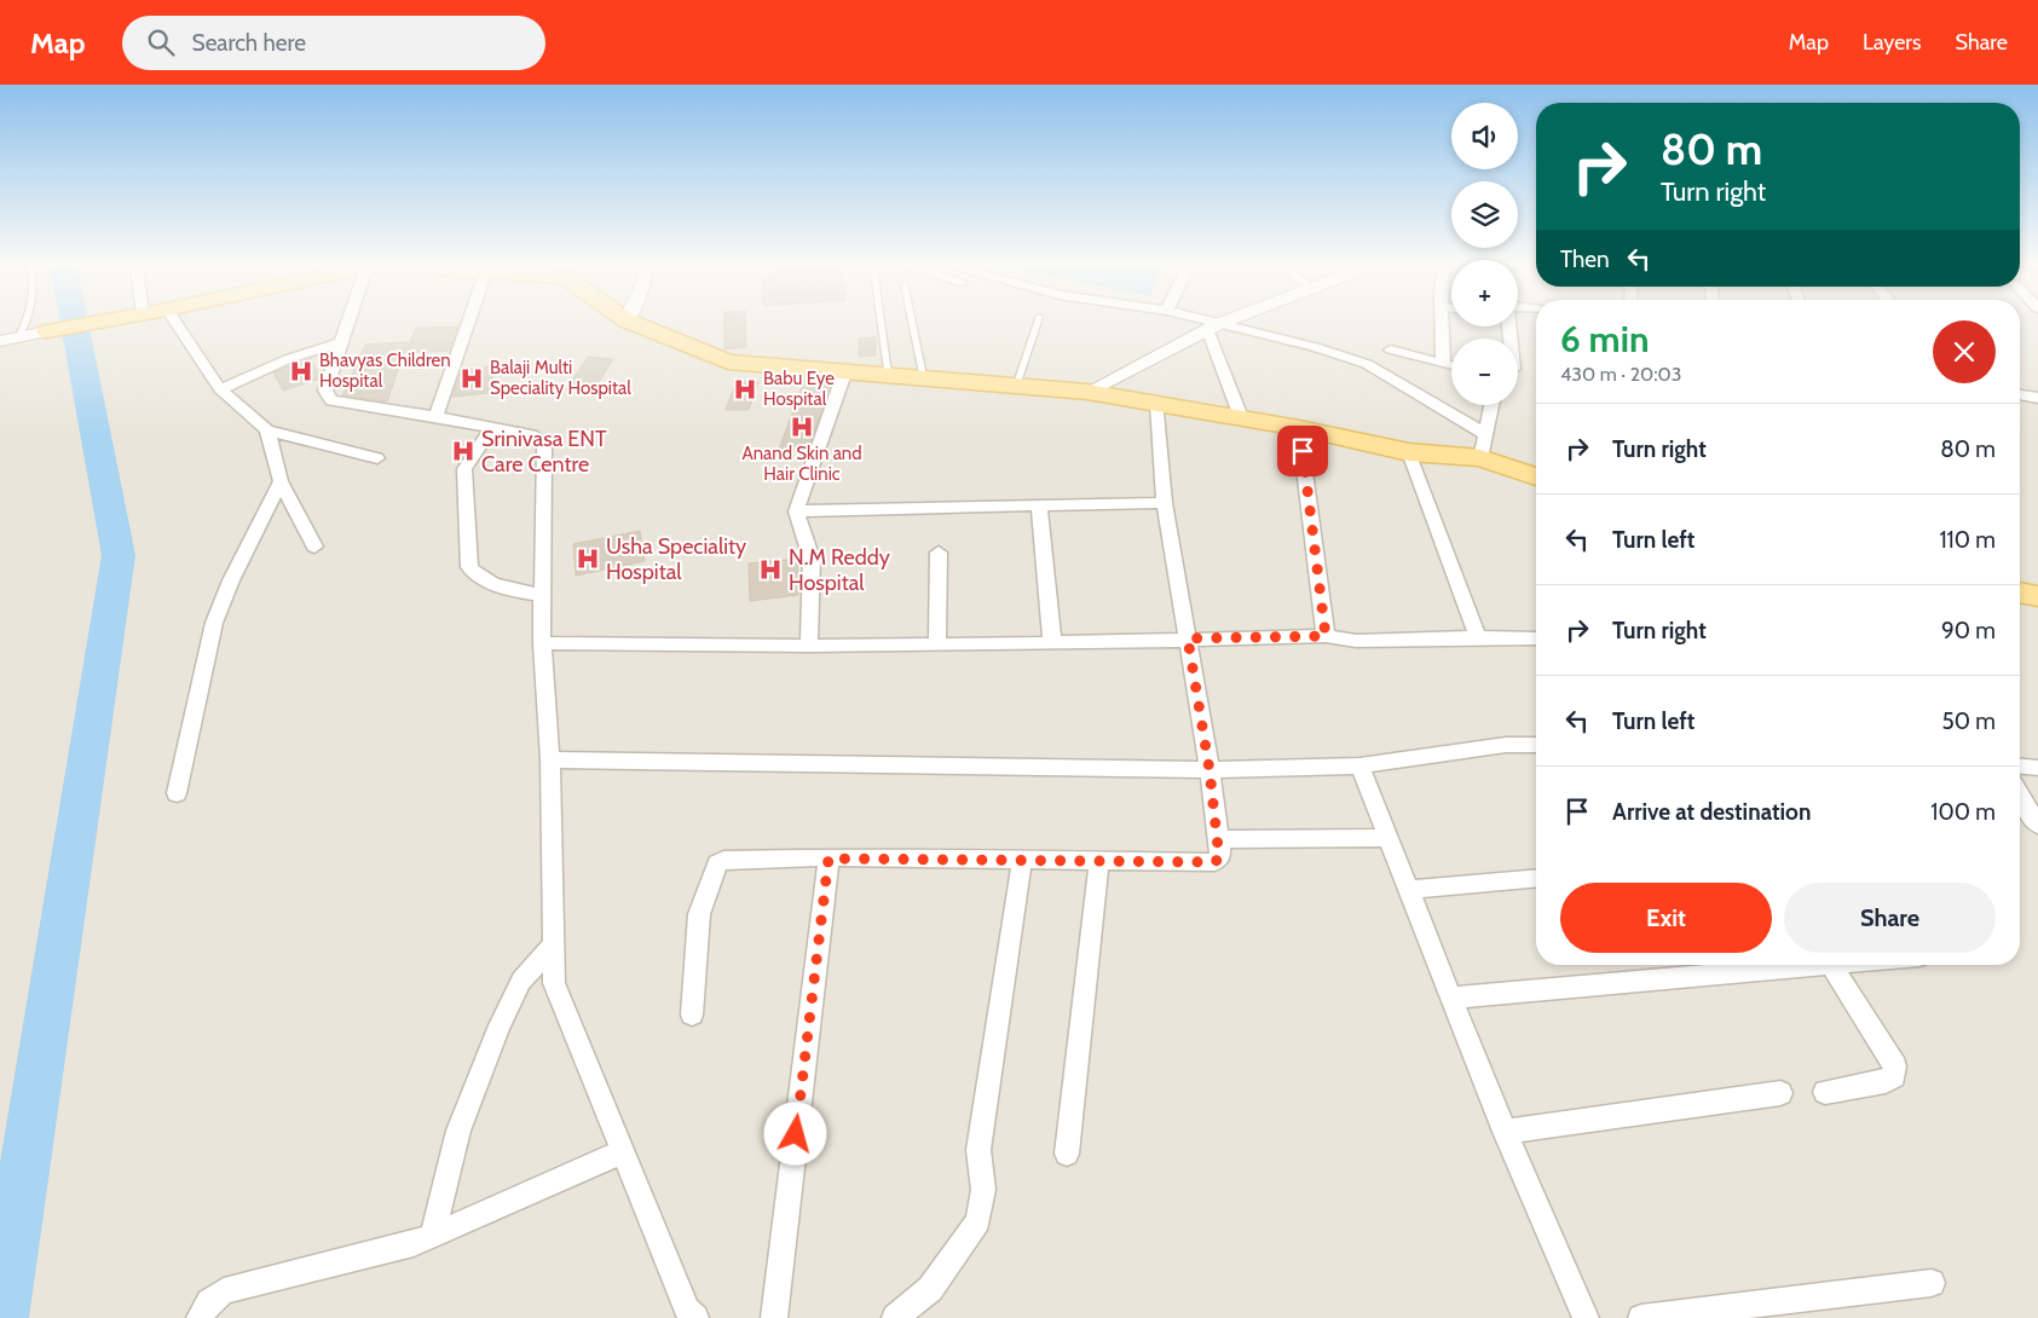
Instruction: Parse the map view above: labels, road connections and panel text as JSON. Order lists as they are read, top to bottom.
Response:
{
  "places": {
    "hospital": [
      "Bhavyas Children Hospital",
      "Balaji Multi Speciality Hospital",
      "Babu Eye Hospital",
      "Anand Skin and Hair Clinic",
      "Srinivasa ENT Care Centre",
      "Usha Speciality Hospital",
      "N.M Reddy Hospital"
    ]
  },
  "page": {
    "header": "Map",
    "search": "Search here",
    "nav": ["Map", "Layers", "Share"],
    "map_buttons": ["+", "−"],
    "turn": ["80 m", "Turn right"],
    "then": "Then",
    "heading": ["6 min", "430 m · 20:03"],
    "list": [
      {
        "name": "Turn right",
        "value": "80 m"
      },
      {
        "name": "Turn left",
        "value": "110 m"
      },
      {
        "name": "Turn right",
        "value": "90 m"
      },
      {
        "name": "Turn left",
        "value": "50 m"
      },
      {
        "name": "Arrive at destination",
        "value": "100 m"
      }
    ],
    "buttons": ["Exit", "Share"]
  }
}
